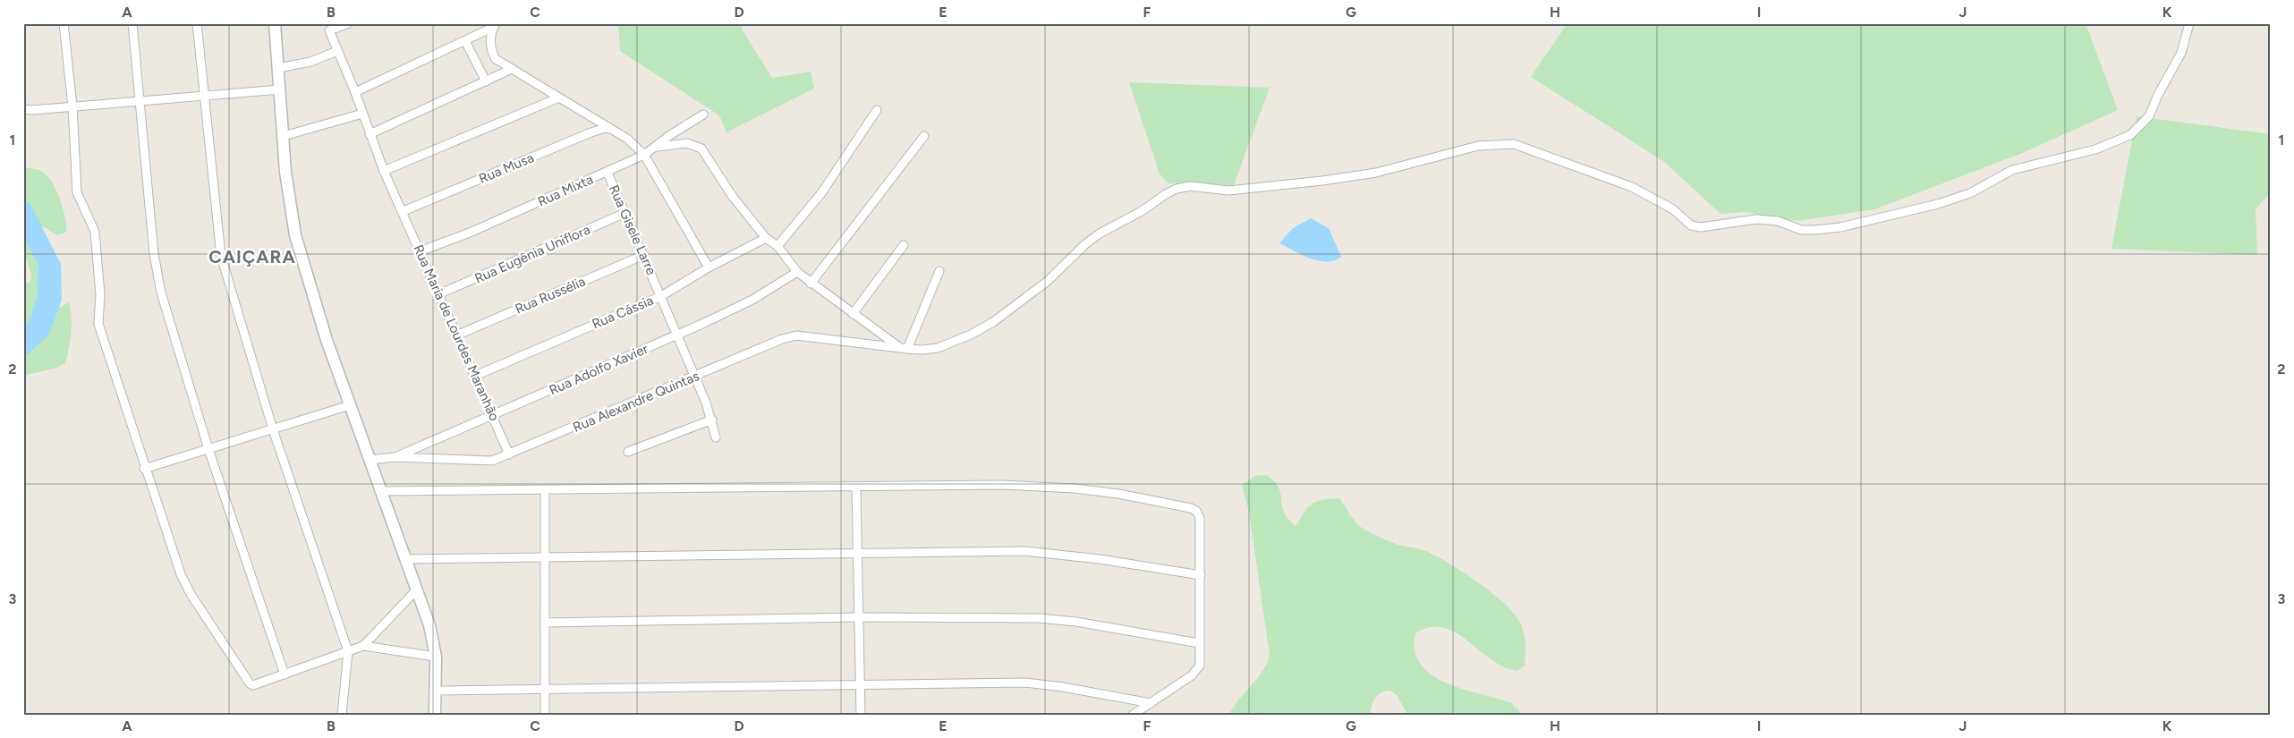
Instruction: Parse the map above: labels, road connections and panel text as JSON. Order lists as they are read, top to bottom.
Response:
{
  "streets": {
    "street": [
      "Rua Musa",
      "Rua Mixta",
      "Rua Gisele Larre",
      "Rua Eugênia Uniflora",
      "Rua Russélia",
      "Rua Cássia",
      "Rua Maria de Lourdes Maranhão",
      "Rua Adolfo Xavier",
      "Rua Alexandre Quintas"
    ]
  },
  "crossings": [
    ["Rua Musa", "Rua Maria de Lourdes Maranhão"],
    ["Rua Mixta", "Rua Gisele Larre"],
    ["Rua Mixta", "Rua Maria de Lourdes Maranhão"],
    ["Rua Gisele Larre", "Rua Eugênia Uniflora"],
    ["Rua Gisele Larre", "Rua Russélia"],
    ["Rua Gisele Larre", "Rua Cássia"],
    ["Rua Gisele Larre", "Rua Adolfo Xavier"],
    ["Rua Gisele Larre", "Rua Alexandre Quintas"],
    ["Rua Eugênia Uniflora", "Rua Maria de Lourdes Maranhão"],
    ["Rua Russélia", "Rua Maria de Lourdes Maranhão"],
    ["Rua Cássia", "Rua Maria de Lourdes Maranhão"],
    ["Rua Maria de Lourdes Maranhão", "Rua Adolfo Xavier"],
    ["Rua Maria de Lourdes Maranhão", "Rua Alexandre Quintas"],
    ["Rua Adolfo Xavier", "Rua Alexandre Quintas"]
  ],
  "districts": ["CAIÇARA"],
  "grid": {
    "columns": [
      "A",
      "B",
      "C",
      "D",
      "E",
      "F",
      "G",
      "H",
      "I",
      "J",
      "K"
    ],
    "rows": ["1", "2", "3"]
  }
}
